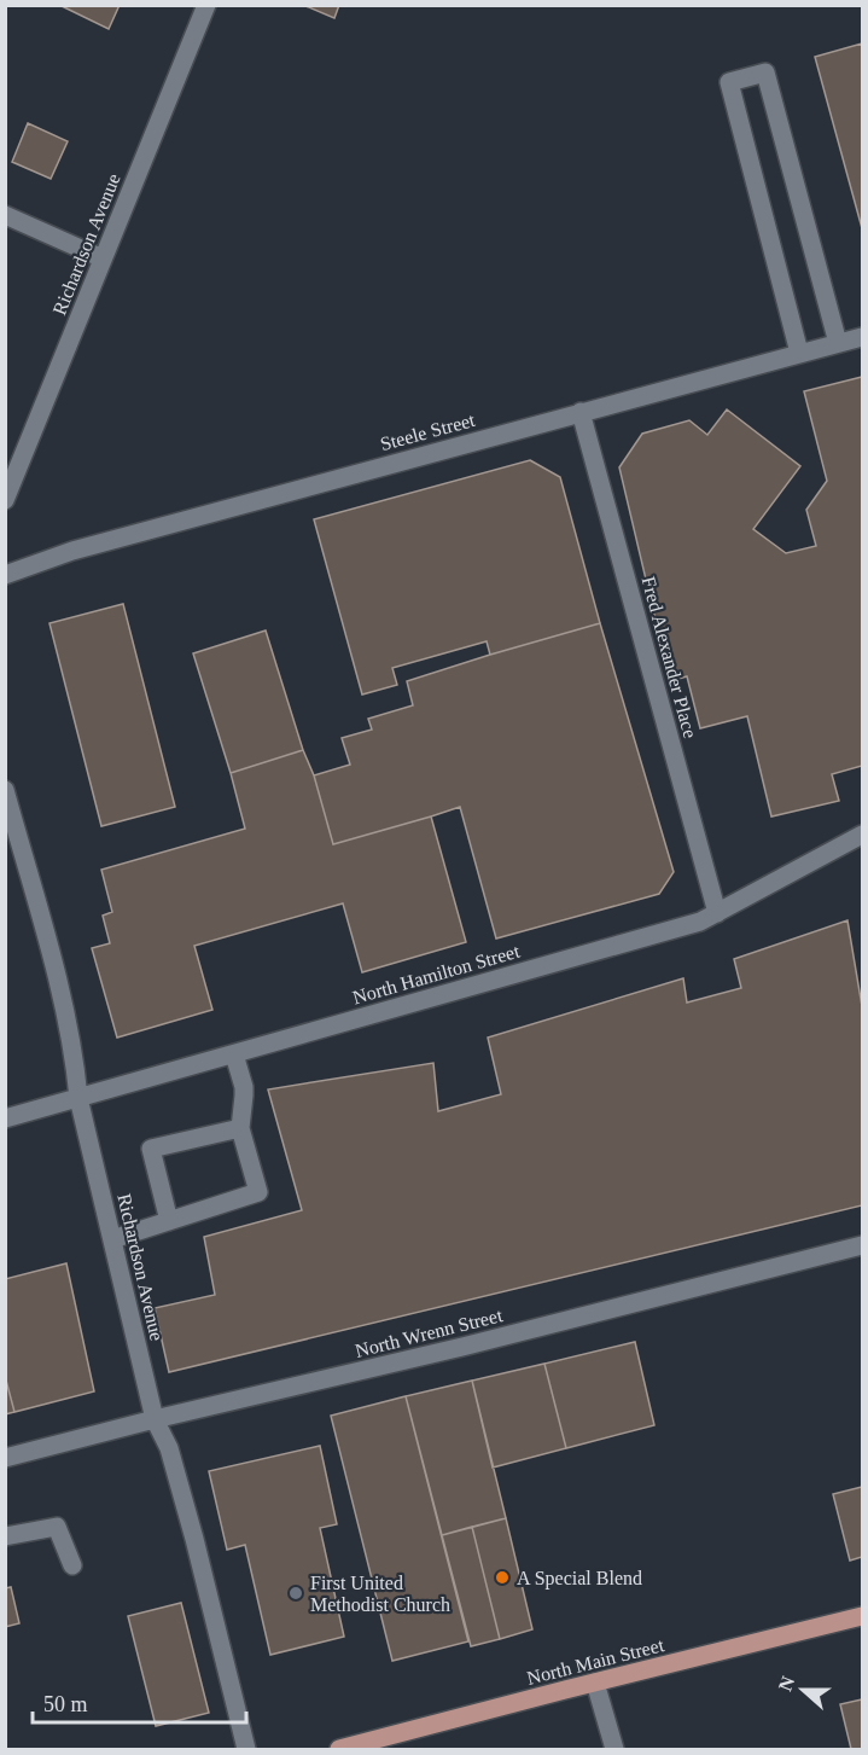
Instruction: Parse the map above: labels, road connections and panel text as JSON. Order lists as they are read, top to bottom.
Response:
{
  "streets": {
    "main road": ["North Main Street"],
    "street": [
      "Richardson Avenue",
      "Steele Street",
      "Fred Alexander Place",
      "North Hamilton Street",
      "North Wrenn Street"
    ]
  },
  "crossings": [
    ["Richardson Avenue", "North Hamilton Street"],
    ["Richardson Avenue", "North Wrenn Street"],
    ["Steele Street", "Fred Alexander Place"],
    ["Fred Alexander Place", "North Hamilton Street"]
  ],
  "places": ["A Special Blend", "First United Methodist Church"],
  "scale_bar": "50 m",
  "north": "left"
}
